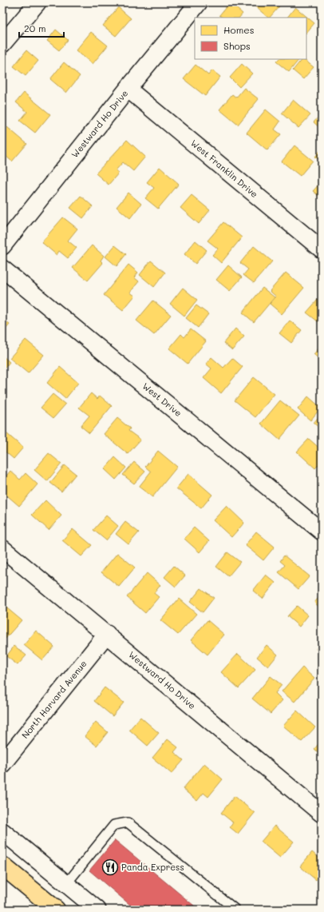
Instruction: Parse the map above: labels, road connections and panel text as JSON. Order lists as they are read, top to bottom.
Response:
{
  "streets": {
    "street": [
      "Westward Ho Drive",
      "West Franklin Drive",
      "West Drive",
      "North Harvard Avenue"
    ]
  },
  "crossings": [
    ["Westward Ho Drive", "West Franklin Drive"],
    ["Westward Ho Drive", "North Harvard Avenue"]
  ],
  "places": {
    "restaurant": ["Panda Express"]
  },
  "legend": ["Homes", "Shops"],
  "scale_bar": "20 m"
}
